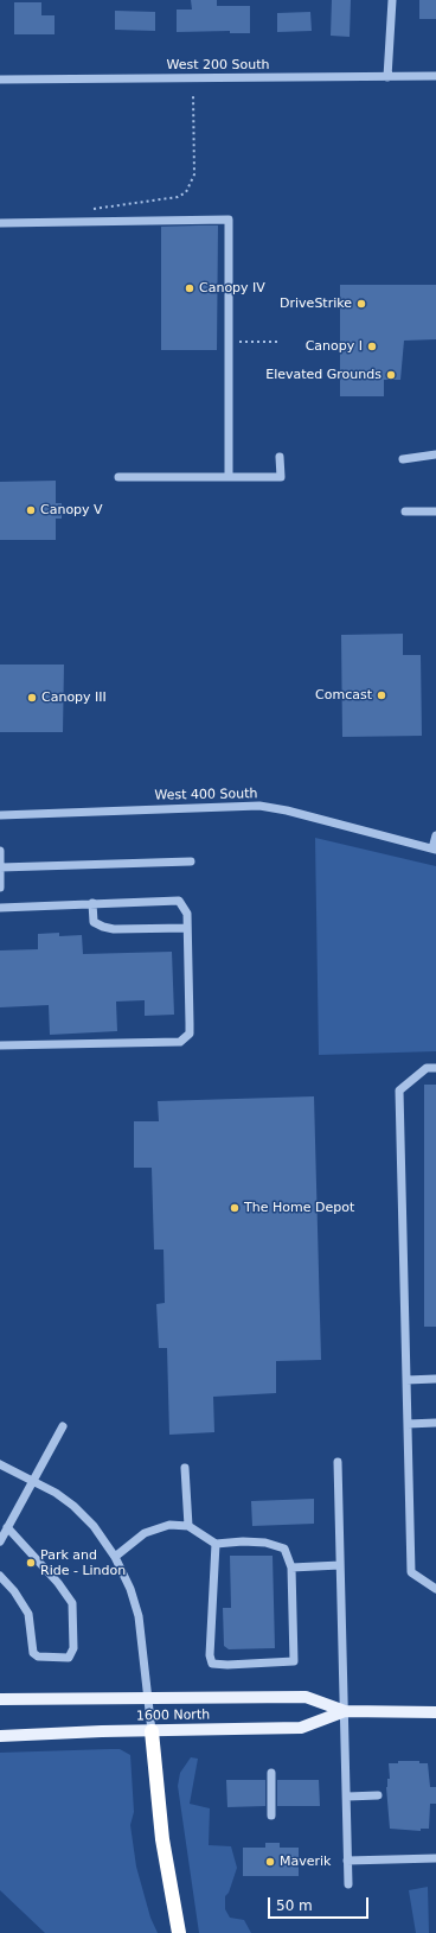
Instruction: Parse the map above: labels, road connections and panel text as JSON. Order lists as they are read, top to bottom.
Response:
{
  "streets": {
    "main road": ["1600 North"],
    "street": ["West 200 South", "West 400 South"]
  },
  "places": [
    "Canopy IV",
    "DriveStrike",
    "Canopy I",
    "Elevated Grounds",
    "Canopy V",
    "Comcast",
    "Canopy III",
    "The Home Depot",
    "Park and Ride - Lindon",
    "Maverik"
  ],
  "scale_bar": "50 m"
}
